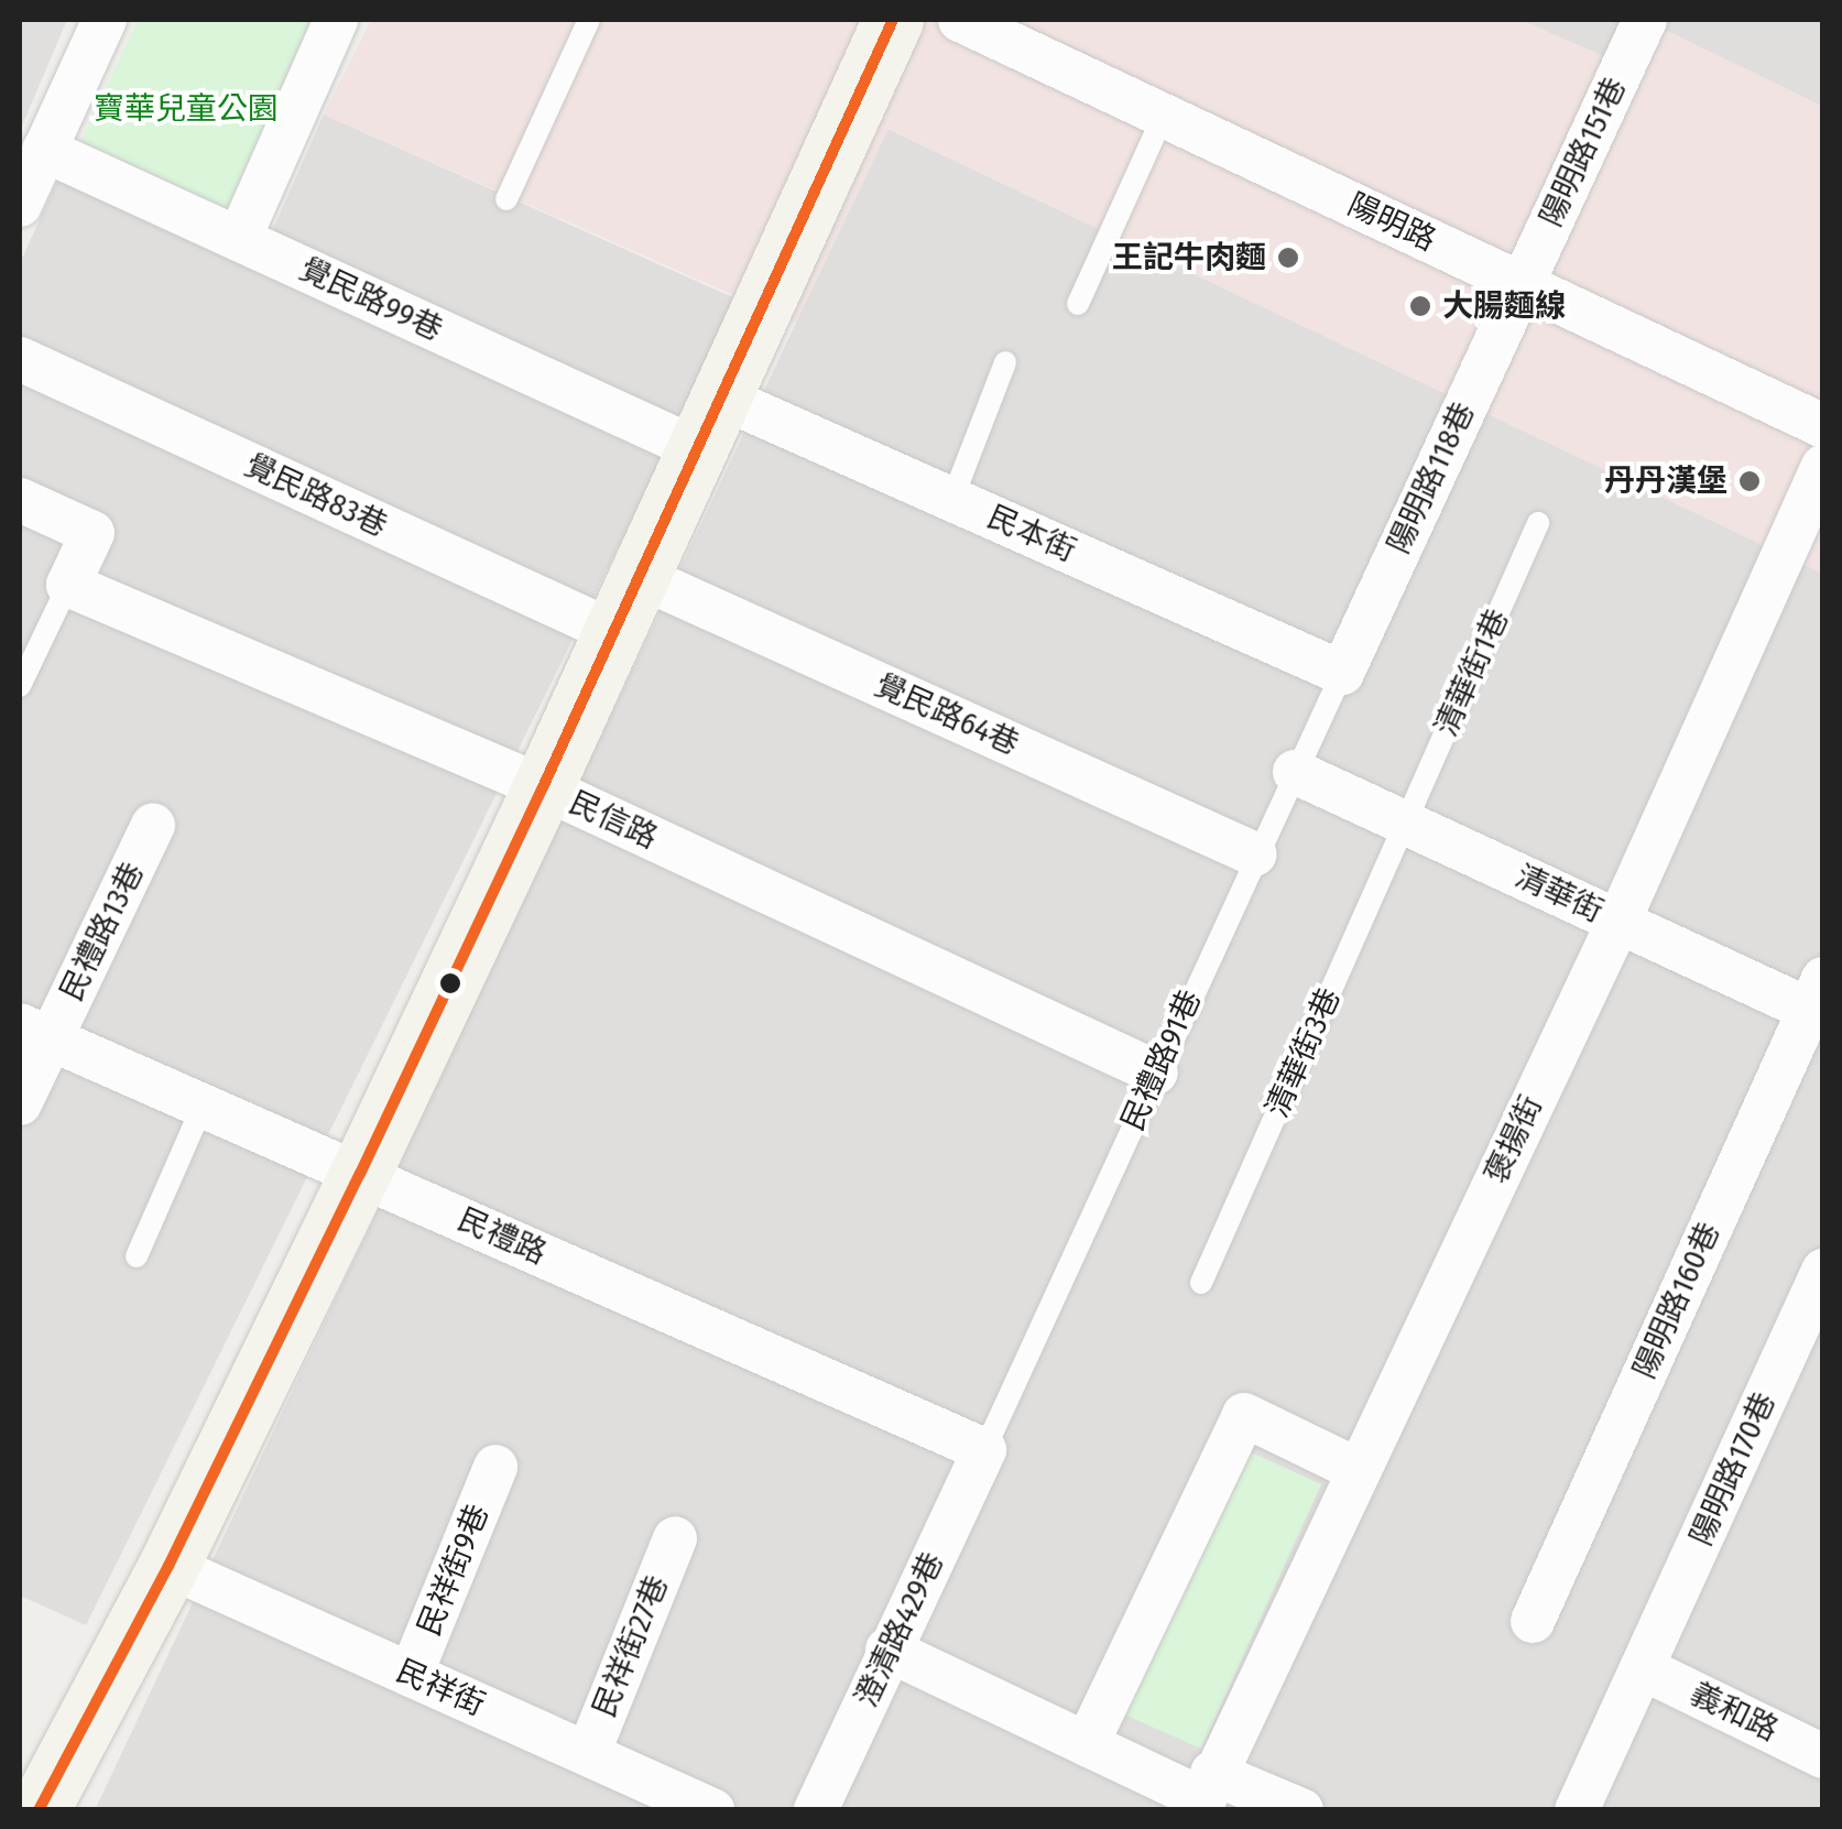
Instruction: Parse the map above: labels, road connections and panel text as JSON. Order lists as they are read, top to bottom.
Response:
{
  "streets": {
    "street": [
      "陽明路151巷",
      "陽明路",
      "覺民路99巷",
      "陽明路118巷",
      "覺民路83巷",
      "民本街",
      "覺民路64巷",
      "民信路",
      "清華街",
      "民禮路13巷",
      "褒揚街",
      "民禮路",
      "陽明路160巷",
      "陽明路170巷",
      "民祥街9巷",
      "澄清路429巷",
      "民祥街27巷",
      "民祥街",
      "義和路"
    ],
    "lane": ["清華街1巷", "清華街3巷", "民禮路91巷"]
  },
  "crossings": [
    ["陽明路151巷", "陽明路"],
    ["陽明路151巷", "陽明路118巷"],
    ["陽明路", "陽明路118巷"],
    ["覺民路99巷", "民本街"],
    ["陽明路118巷", "民本街"],
    ["陽明路118巷", "民禮路91巷"],
    ["民本街", "民禮路91巷"],
    ["清華街1巷", "清華街"],
    ["清華街1巷", "清華街3巷"],
    ["覺民路64巷", "民禮路91巷"],
    ["民信路", "民禮路91巷"],
    ["清華街", "清華街3巷"],
    ["清華街", "民禮路91巷"],
    ["清華街", "褒揚街"],
    ["清華街", "陽明路160巷"],
    ["民禮路13巷", "民禮路"],
    ["民禮路91巷", "民禮路"],
    ["民禮路91巷", "澄清路429巷"],
    ["民禮路", "澄清路429巷"],
    ["陽明路170巷", "義和路"],
    ["民祥街9巷", "民祥街"],
    ["民祥街27巷", "民祥街"]
  ],
  "parks": ["寶華兒童公園"],
  "places": ["王記牛肉麵", "大腸麵線", "丹丹漢堡"]
}
